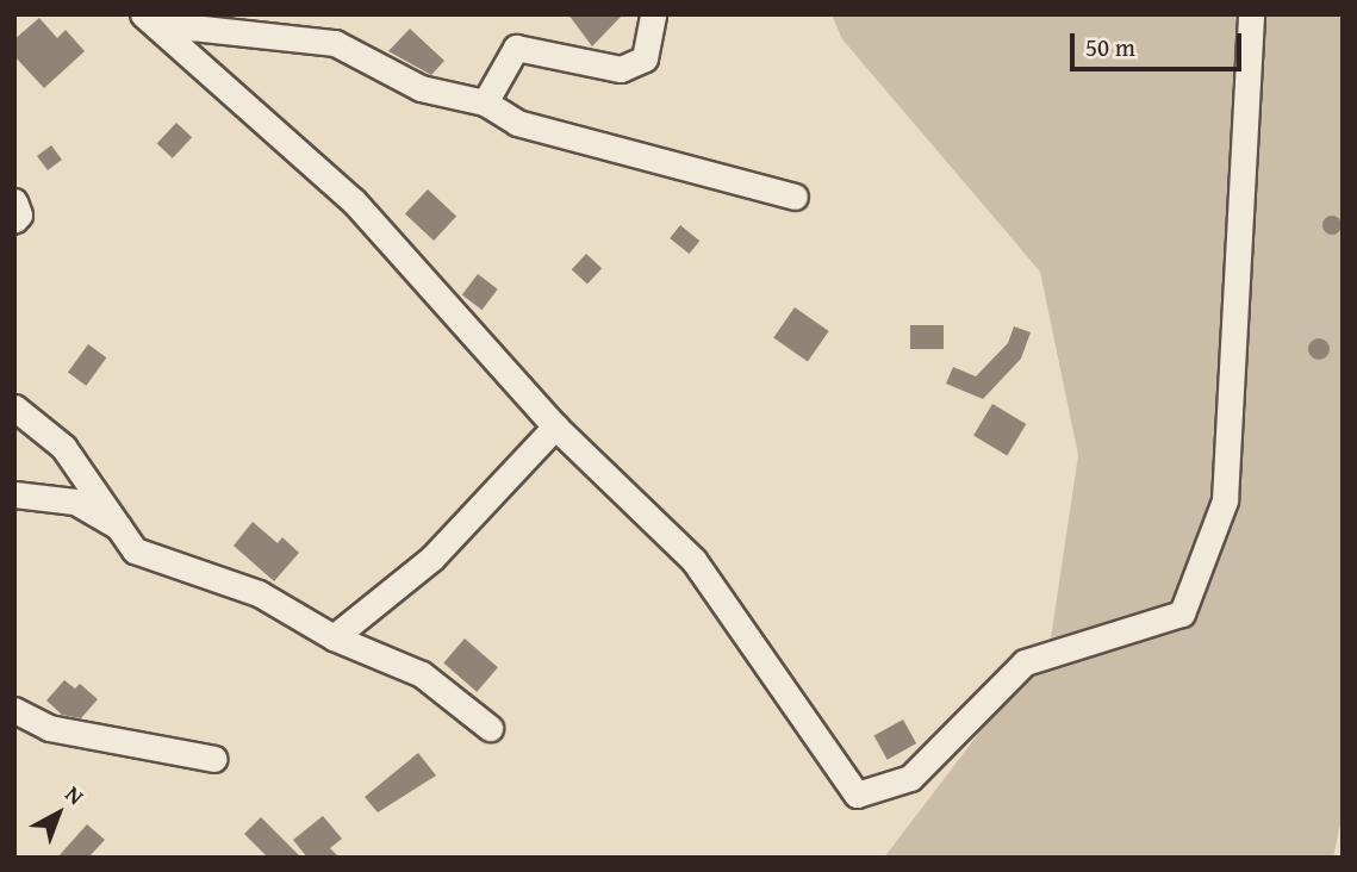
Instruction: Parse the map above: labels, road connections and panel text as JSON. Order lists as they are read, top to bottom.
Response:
{
  "scale_bar": "50 m",
  "north": "top right"
}
